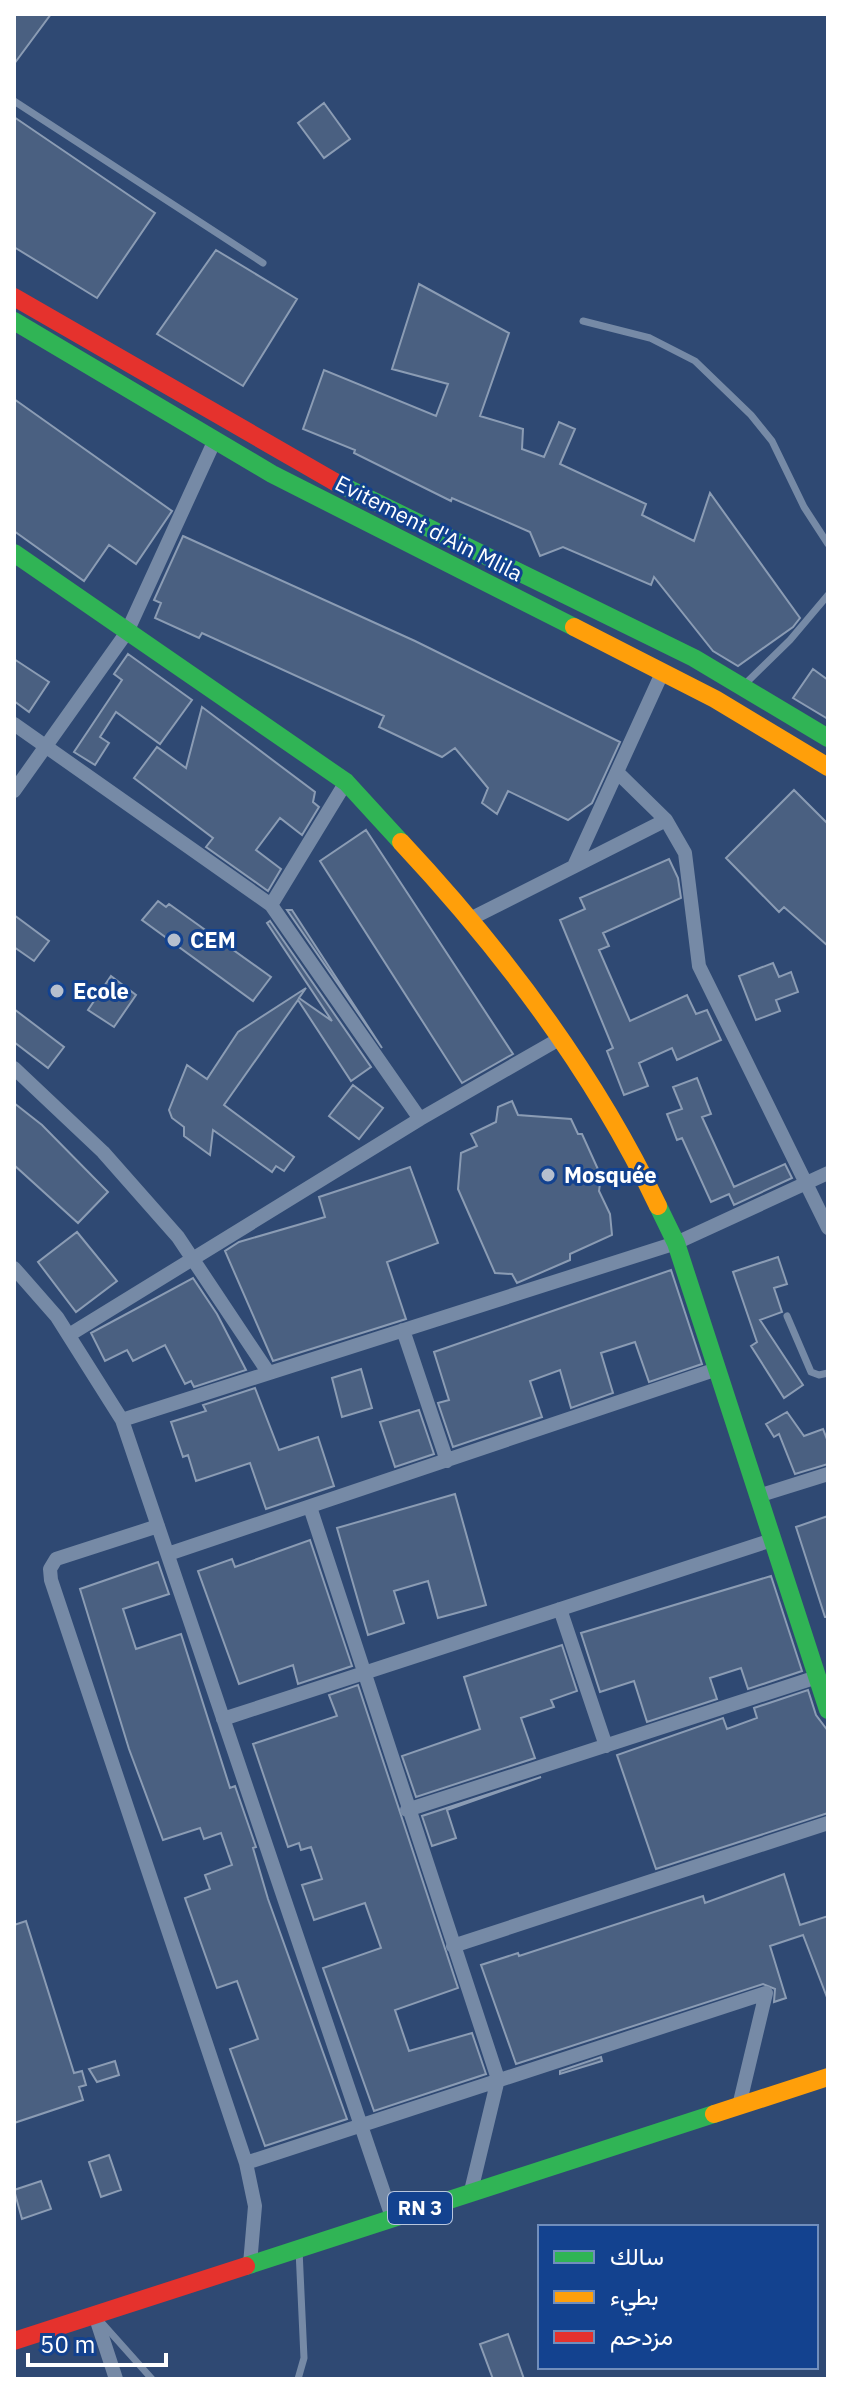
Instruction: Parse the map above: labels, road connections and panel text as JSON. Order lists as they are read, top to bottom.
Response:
{
  "streets": {
    "main road": ["Evitement d'Ain Mlila", "RN 3"]
  },
  "places": ["CEM", "Ecole", "Mosquée"],
  "legend": ["سالك", "بطيء", "مزدحم"],
  "scale_bar": "50 m"
}
